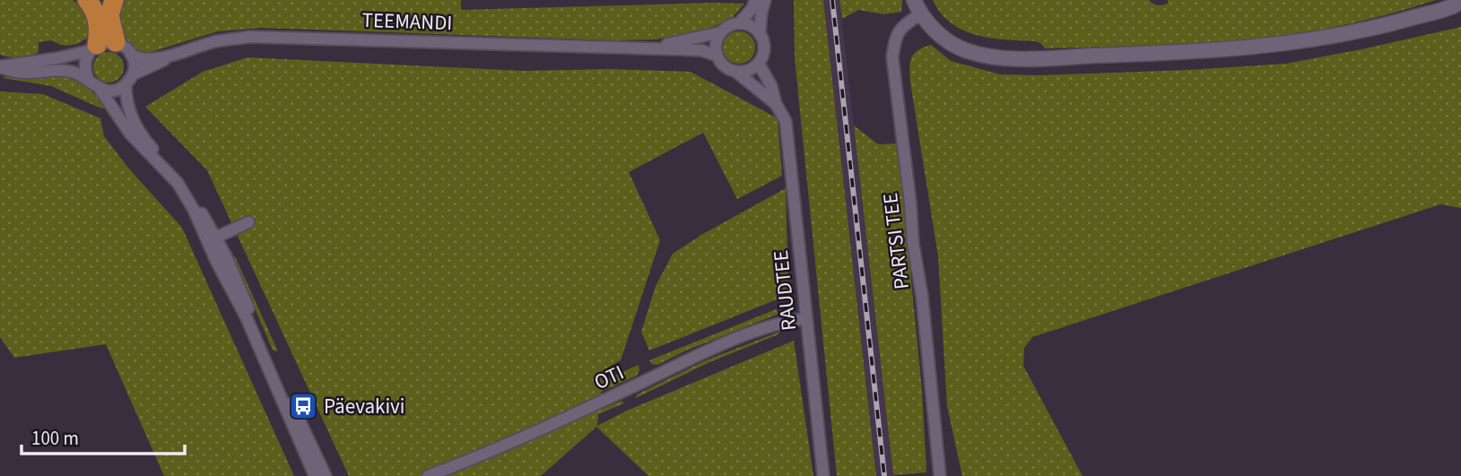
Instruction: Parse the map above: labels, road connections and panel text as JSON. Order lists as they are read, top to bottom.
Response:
{
  "streets": {
    "street": [
      "TEEMANDI",
      "PARTSI TEE",
      "RAUDTEE",
      "OTI"
    ]
  },
  "crossings": [
    ["TEEMANDI", "RAUDTEE"],
    ["RAUDTEE", "OTI"]
  ],
  "places": {
    "bus stop": ["Päevakivi"]
  },
  "scale_bar": "100 m"
}
